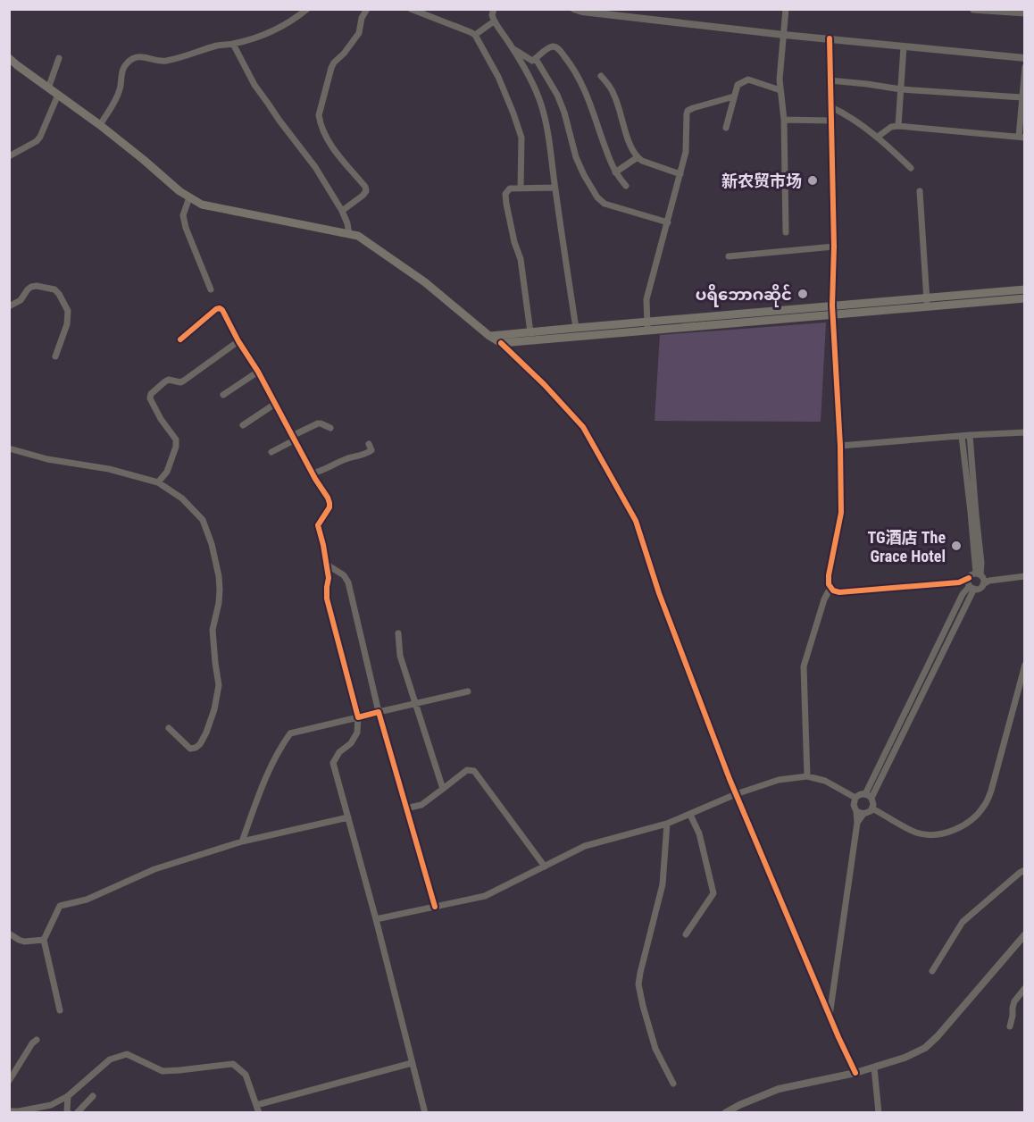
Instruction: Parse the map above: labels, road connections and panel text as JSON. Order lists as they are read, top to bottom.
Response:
{
  "places": ["新农贸市场", "ပရိဘောဂဆိုင်", "TG酒店 The Grace Hotel"]
}
